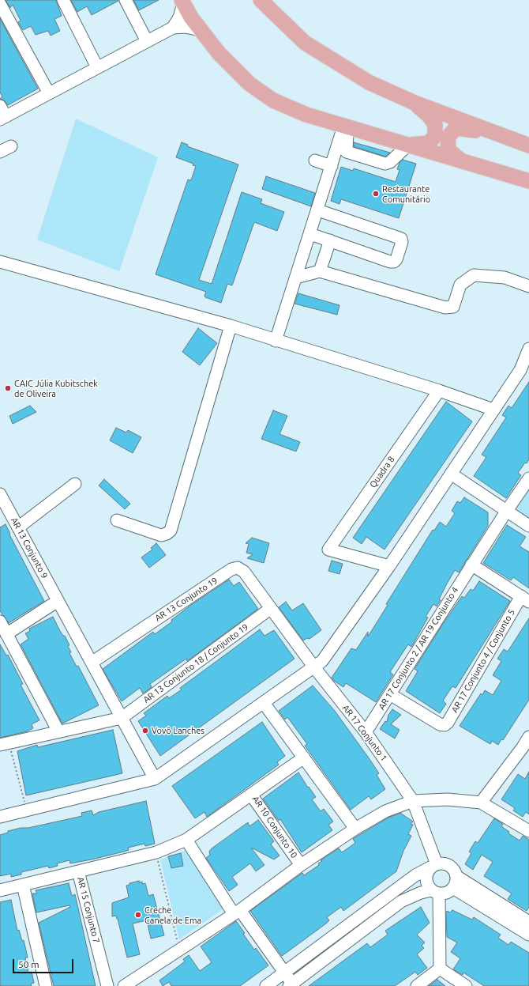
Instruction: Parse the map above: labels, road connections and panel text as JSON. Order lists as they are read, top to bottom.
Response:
{
  "streets": {
    "street": [
      "Quadra 8",
      "AR 13 Conjunto 9",
      "AR 13 Conjunto 19",
      "AR 17 Conjunto 2 / AR 19 Conjunto 4",
      "AR 17 Conjunto 4 / Conjunto 5",
      "AR 13 Conjunto 18 / Conjunto 19",
      "AR 17 Conjunto 1",
      "AR 10 Conjunto 10",
      "AR 15 Conjunto 7"
    ]
  },
  "crossings": [
    ["AR 13 Conjunto 9", "AR 13 Conjunto 19"],
    ["AR 13 Conjunto 9", "AR 13 Conjunto 18 / Conjunto 19"],
    ["AR 13 Conjunto 19", "AR 13 Conjunto 18 / Conjunto 19"],
    ["AR 13 Conjunto 19", "AR 17 Conjunto 1"],
    ["AR 17 Conjunto 2 / AR 19 Conjunto 4", "AR 17 Conjunto 4 / Conjunto 5"],
    ["AR 17 Conjunto 2 / AR 19 Conjunto 4", "AR 17 Conjunto 1"]
  ],
  "places": [
    "Restaurante Comunitário",
    "CAIC Júlia Kubitschek de Oliveira",
    "Vovô Lanches",
    "Creche Canela de Ema"
  ],
  "scale_bar": "50 m"
}
